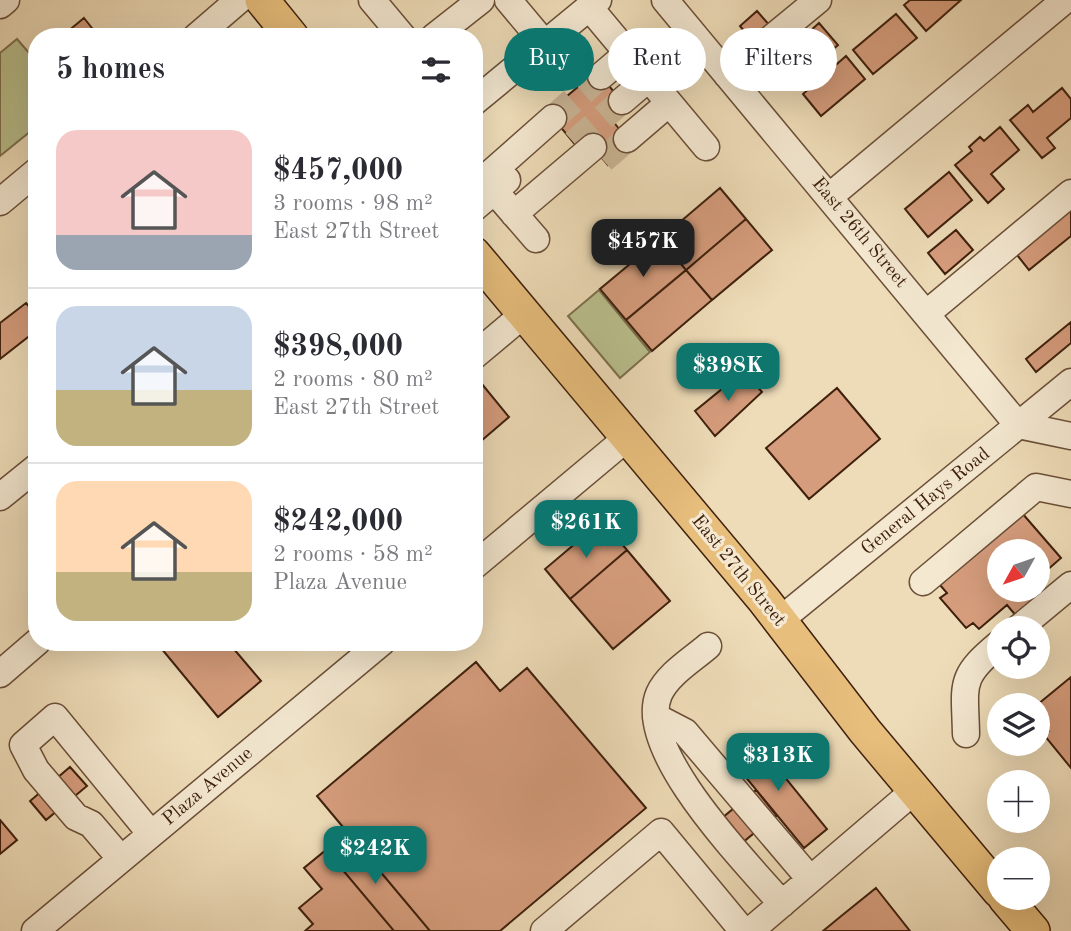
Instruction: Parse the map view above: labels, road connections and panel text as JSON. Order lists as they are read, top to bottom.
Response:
{
  "streets": {
    "main road": ["East 27th Street"],
    "street": ["East 26th Street", "General Hays Road", "Plaza Avenue"]
  },
  "crossings": [
    ["East 26th Street", "General Hays Road"],
    ["General Hays Road", "East 27th Street"]
  ],
  "north": "bottom left",
  "page": {
    "chip": ["Buy", "Rent", "Filters"],
    "heading": "5 homes",
    "list": [
      {
        "name": "$457,000",
        "note": "3 rooms · 98 m² · East 27th Street"
      },
      {
        "name": "$398,000",
        "note": "2 rooms · 80 m² · East 27th Street"
      },
      {
        "name": "$242,000",
        "note": "2 rooms · 58 m² · Plaza Avenue"
      }
    ],
    "price": [
      "$457K",
      "$398K",
      "$261K",
      "$313K",
      "$242K"
    ],
    "map_buttons": ["+", "−"]
  }
}
